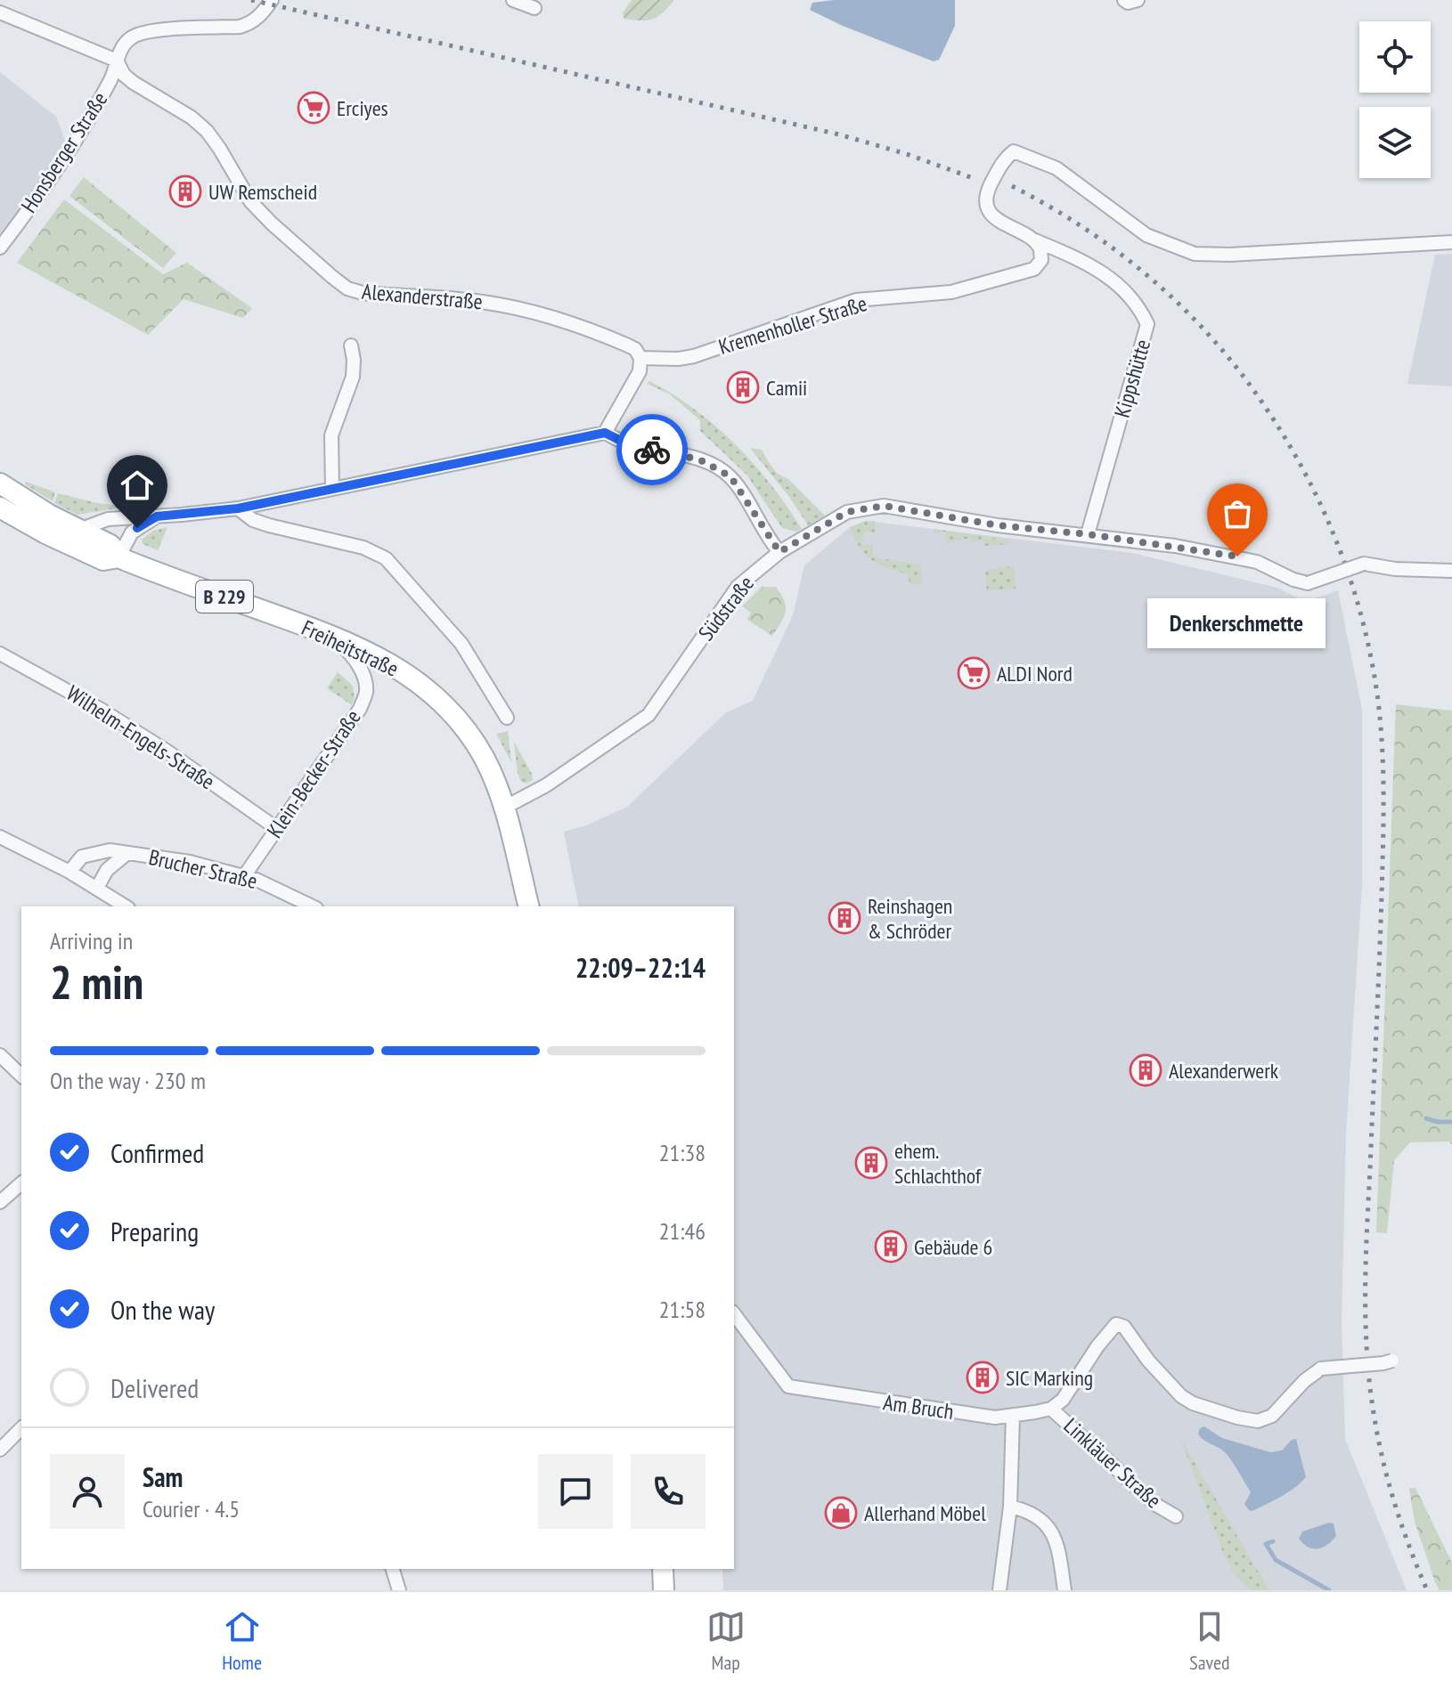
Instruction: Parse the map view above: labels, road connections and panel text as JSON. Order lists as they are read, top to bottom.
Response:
{
  "streets": {
    "main road": ["B 229", "Freiheitstraße"],
    "street": [
      "Honsberger Straße",
      "Alexanderstraße",
      "Kremenholler Straße",
      "Kippshütte",
      "Südstraße",
      "Wilhelm-Engels-Straße",
      "Klein-Becker-Straße",
      "Brucher Straße",
      "Am Bruch",
      "Linkläuer Straße"
    ]
  },
  "crossings": [
    ["Honsberger Straße", "Alexanderstraße"],
    ["Alexanderstraße", "Kremenholler Straße"],
    ["Kremenholler Straße", "Kippshütte"],
    ["Kippshütte", "Südstraße"],
    ["Südstraße", "Freiheitstraße"],
    ["Freiheitstraße", "Klein-Becker-Straße"],
    ["Wilhelm-Engels-Straße", "Klein-Becker-Straße"],
    ["Klein-Becker-Straße", "Brucher Straße"],
    ["Am Bruch", "Linkläuer Straße"]
  ],
  "places": {
    "supermarket": ["Erciyes", "ALDI Nord"],
    "building": [
      "UW Remscheid",
      "Camii",
      "Reinshagen & Schröder",
      "Alexanderwerk",
      "ehem. Schlachthof",
      "Gebäude 6",
      "SIC Marking"
    ],
    "other": ["Denkerschmette"],
    "shop": ["Allerhand Möbel"]
  },
  "page": {
    "bubble": "Denkerschmette",
    "heading": ["2 min", "Arriving in", "22:09–22:14"],
    "panel": ["Sam", "Courier · 4.5"],
    "bar": "On the way · 230 m",
    "list": [
      ["Confirmed", "21:38"],
      ["Preparing", "21:46"],
      ["On the way", "21:58"],
      "Delivered"
    ],
    "tabs": ["Home", "Map", "Saved"]
  }
}
